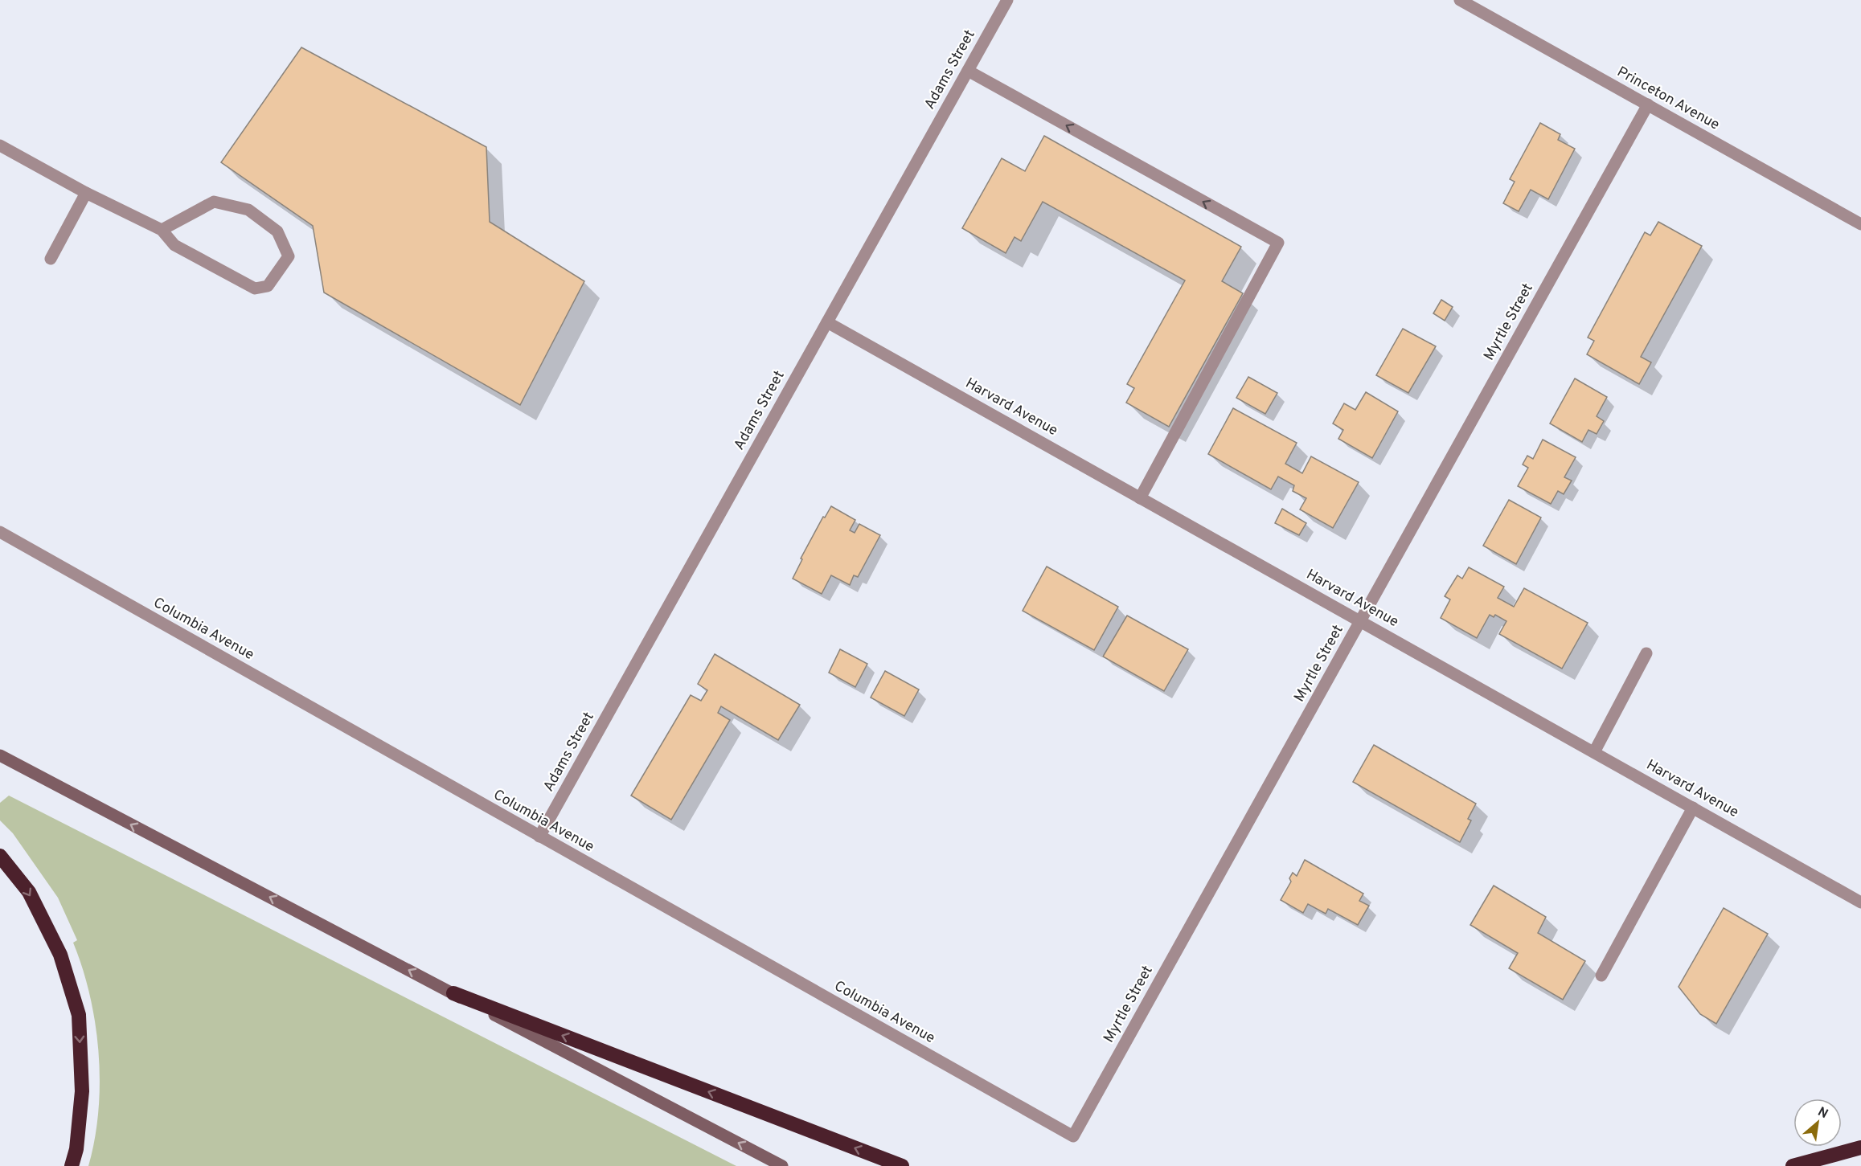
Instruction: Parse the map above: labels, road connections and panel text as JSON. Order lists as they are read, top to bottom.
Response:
{
  "streets": {
    "street": [
      "Adams Street",
      "Princeton Avenue",
      "Myrtle Street",
      "Harvard Avenue",
      "Columbia Avenue"
    ]
  },
  "crossings": [
    ["Adams Street", "Harvard Avenue"],
    ["Adams Street", "Columbia Avenue"],
    ["Princeton Avenue", "Myrtle Street"],
    ["Myrtle Street", "Harvard Avenue"],
    ["Myrtle Street", "Columbia Avenue"]
  ],
  "north": "top right"
}
